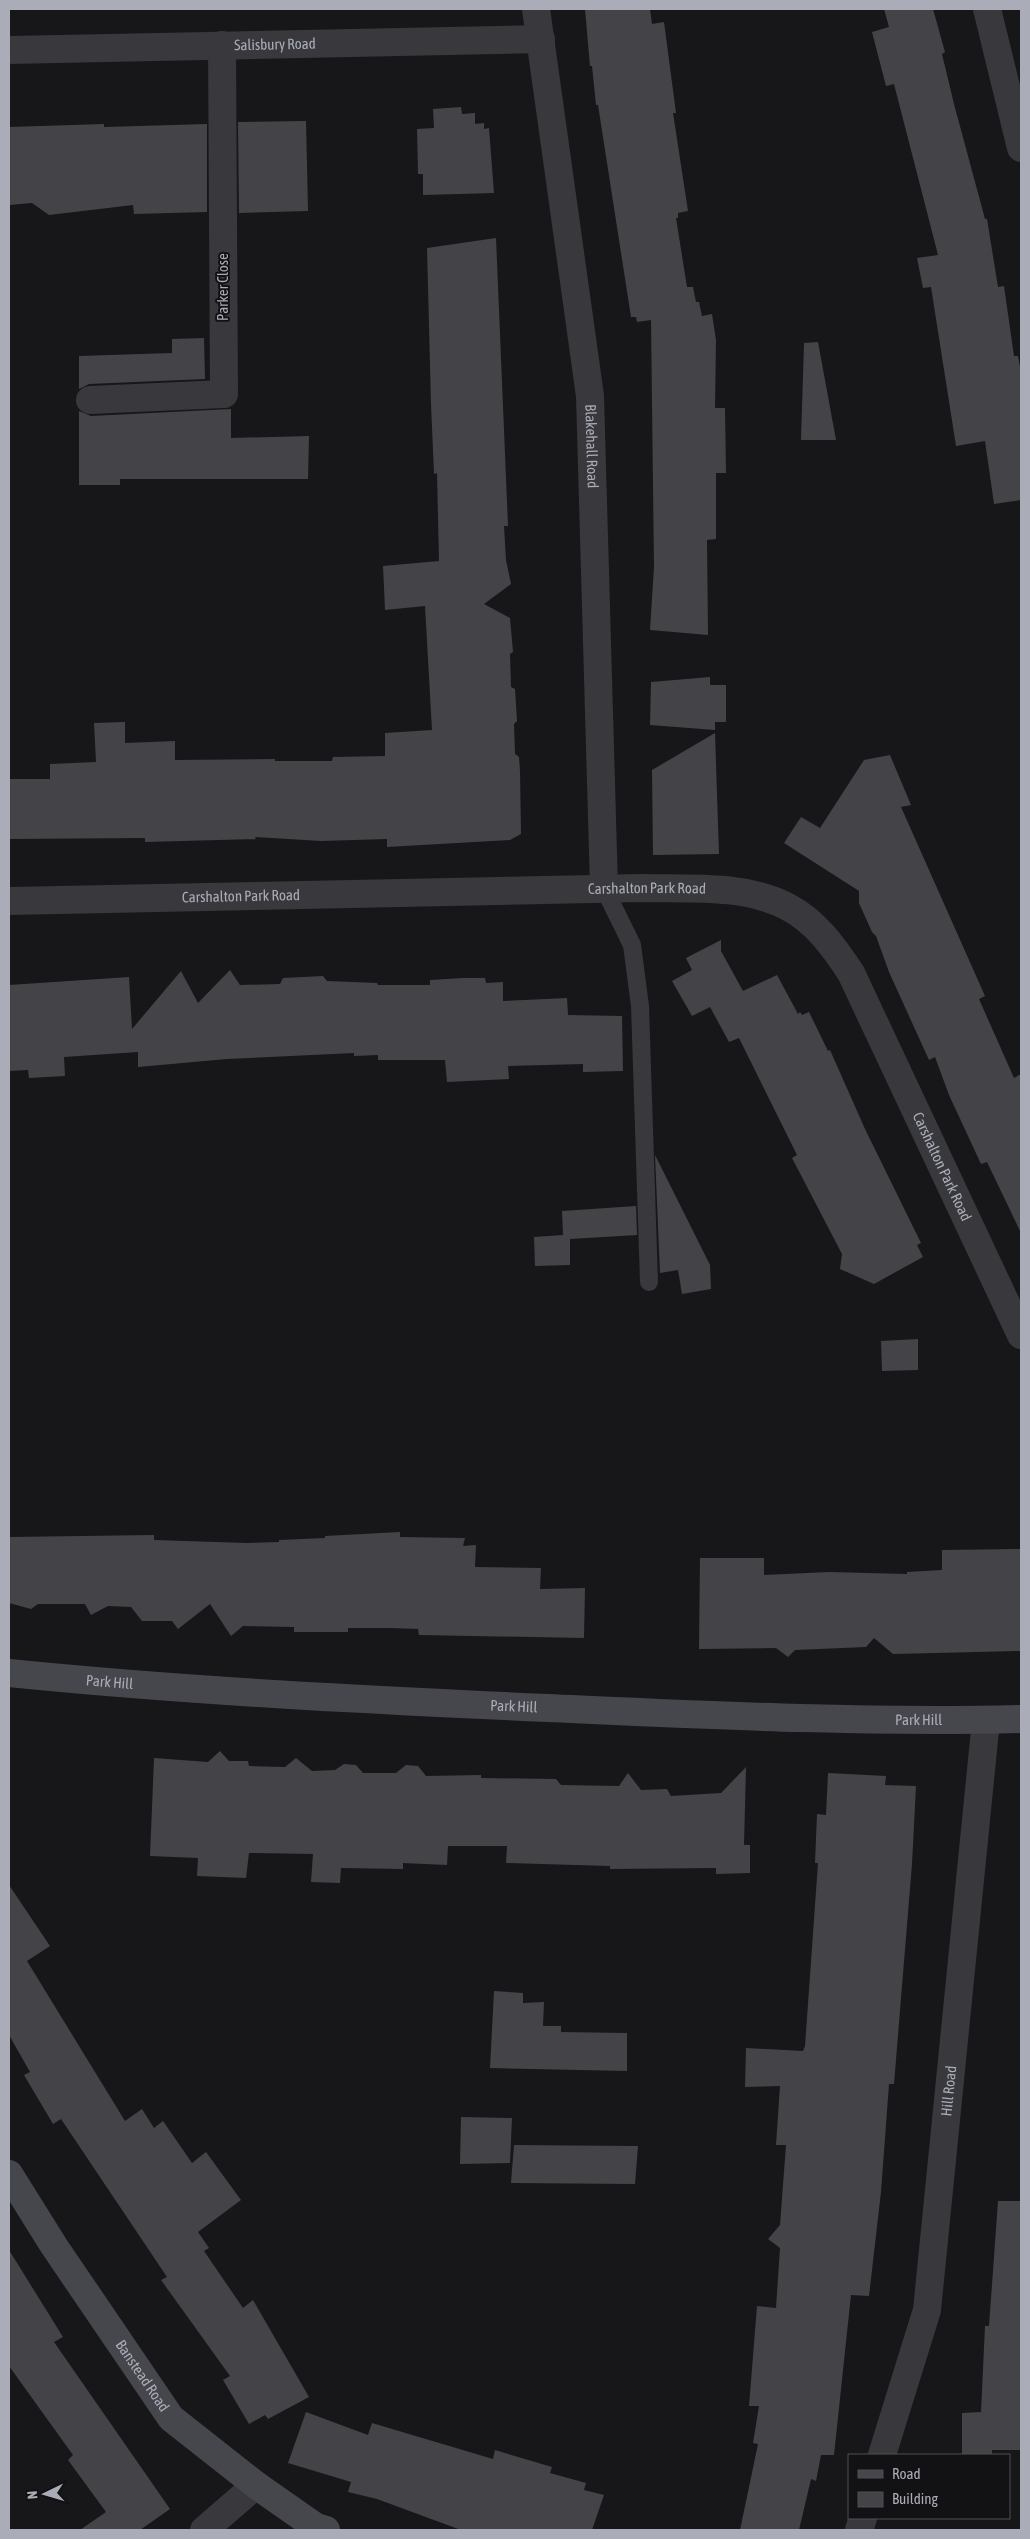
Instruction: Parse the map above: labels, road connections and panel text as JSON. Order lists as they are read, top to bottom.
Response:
{
  "streets": {
    "main road": ["Park Hill", "Banstead Road"],
    "street": [
      "Salisbury Road",
      "Parker Close",
      "Blakehall Road",
      "Carshalton Park Road",
      "Hill Road"
    ]
  },
  "crossings": [
    ["Salisbury Road", "Parker Close"],
    ["Salisbury Road", "Blakehall Road"],
    ["Blakehall Road", "Carshalton Park Road"],
    ["Park Hill", "Hill Road"]
  ],
  "legend": ["Road", "Building"],
  "north": "left"
}
